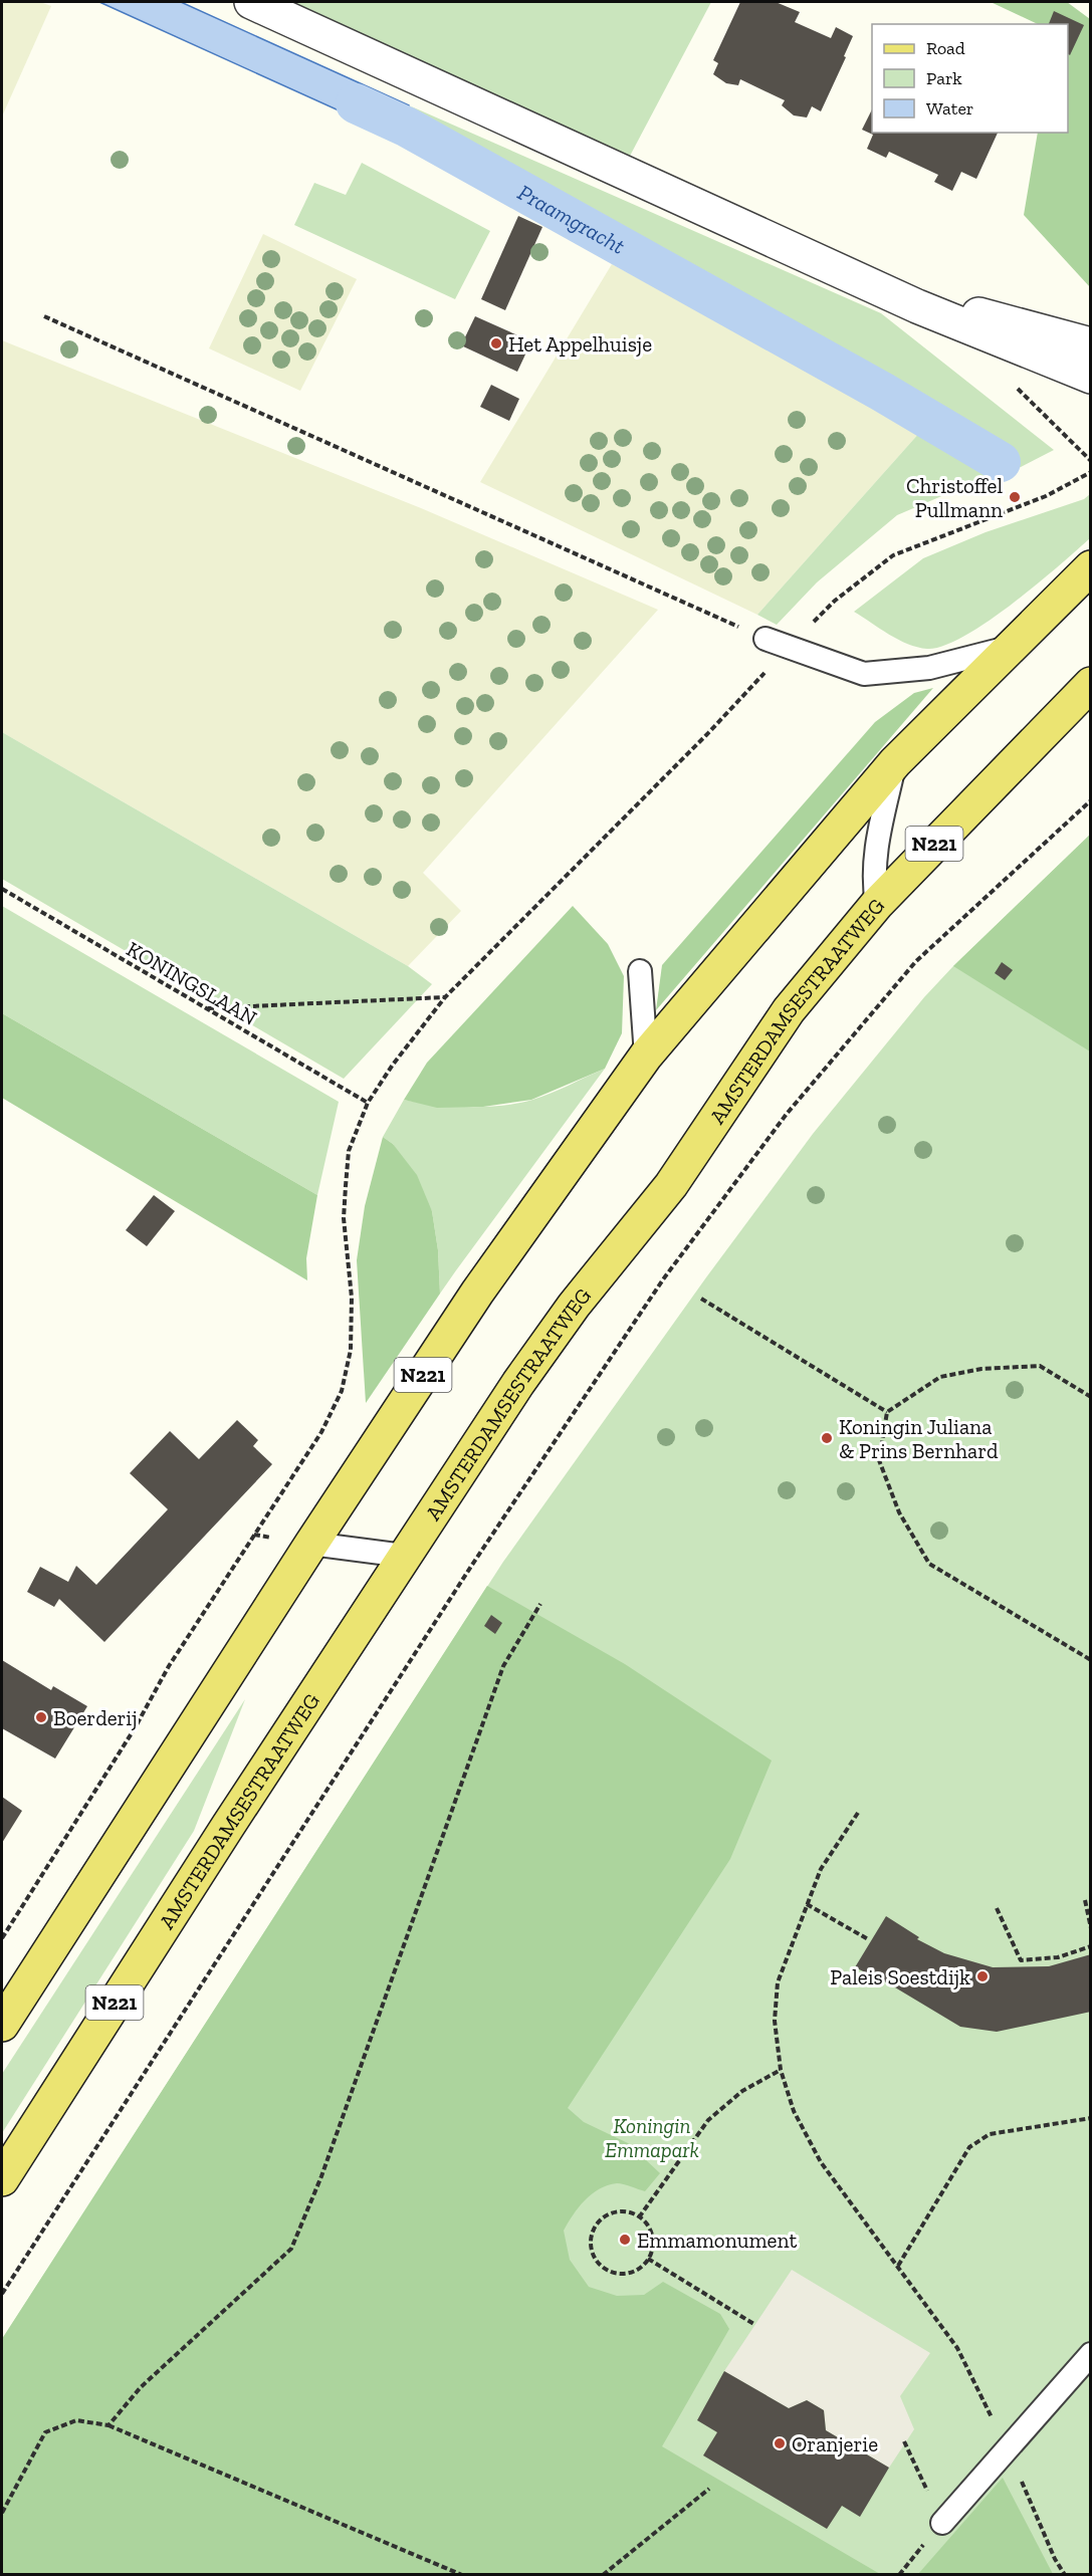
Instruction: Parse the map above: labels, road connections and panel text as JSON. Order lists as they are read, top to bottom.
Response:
{
  "streets": {
    "main road": ["N221", "AMSTERDAMSESTRAATWEG"],
    "path": ["KONINGSLAAN"]
  },
  "water": ["Praamgracht"],
  "parks": ["Koningin Emmapark"],
  "places": [
    "Het Appelhuisje",
    "Christoffel Pullmann",
    "Koningin Juliana & Prins Bernhard",
    "Boerderij",
    "Paleis Soestdijk",
    "Emmamonument",
    "Oranjerie"
  ],
  "legend": ["Road", "Park", "Water"]
}
